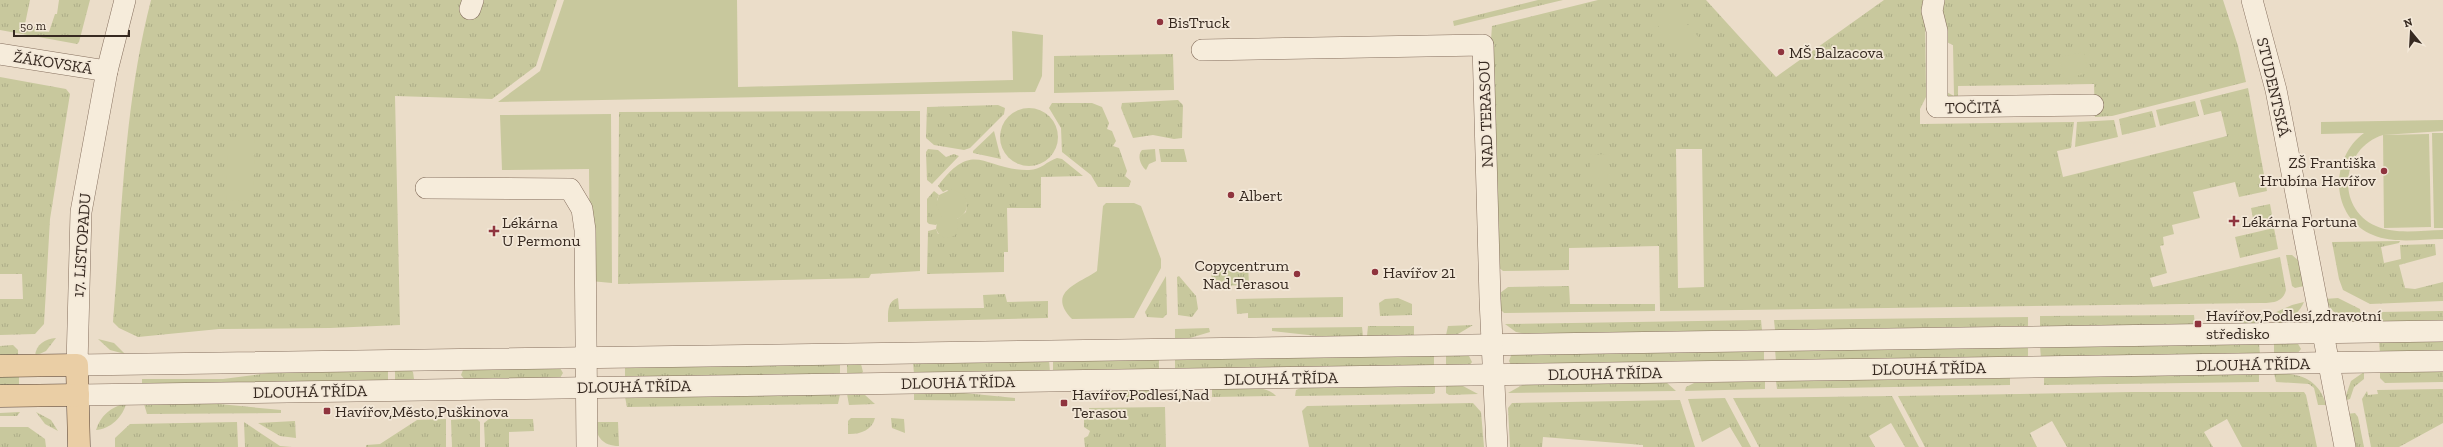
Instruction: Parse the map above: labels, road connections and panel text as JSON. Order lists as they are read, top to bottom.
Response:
{
  "streets": {
    "main road": ["17. LISTOPADU", "DLOUHÁ TŘÍDA"],
    "street": [
      "ŽÁKOVSKÁ",
      "STUDENTSKÁ",
      "TOČITÁ",
      "NAD TERASOU"
    ]
  },
  "crossings": [
    ["ŽÁKOVSKÁ", "17. LISTOPADU"],
    ["STUDENTSKÁ", "DLOUHÁ TŘÍDA"],
    ["NAD TERASOU", "DLOUHÁ TŘÍDA"],
    ["17. LISTOPADU", "DLOUHÁ TŘÍDA"]
  ],
  "places": {
    "other": [
      "BisTruck",
      "MŠ Balzacova",
      "ZŠ Františka Hrubína Havířov",
      "Albert",
      "Havířov 21",
      "Copycentrum Nad Terasou"
    ],
    "health": ["Lékárna Fortuna", "Lékárna U Permonu"],
    "transit": ["Havířov,Podlesí,zdravotní středisko", "Havířov,Podlesí,Nad Terasou", "Havířov,Město,Puškinova"]
  },
  "scale_bar": "50 m",
  "north": "top"
}
